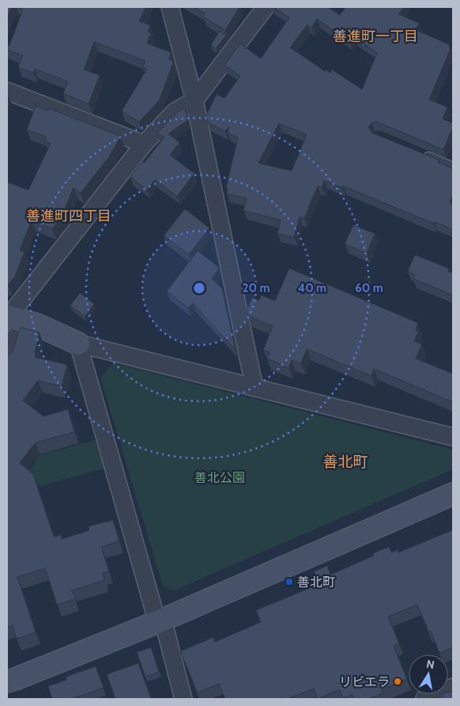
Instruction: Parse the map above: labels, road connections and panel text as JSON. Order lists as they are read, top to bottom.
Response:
{
  "districts": ["善進町一丁目", "善進町四丁目", "善北町"],
  "parks": ["善北公園"],
  "places": {
    "transit": ["善北町"],
    "other": ["リビエラ"]
  },
  "north": "top",
  "rings": ["20 m", "40 m", "60 m"]
}
